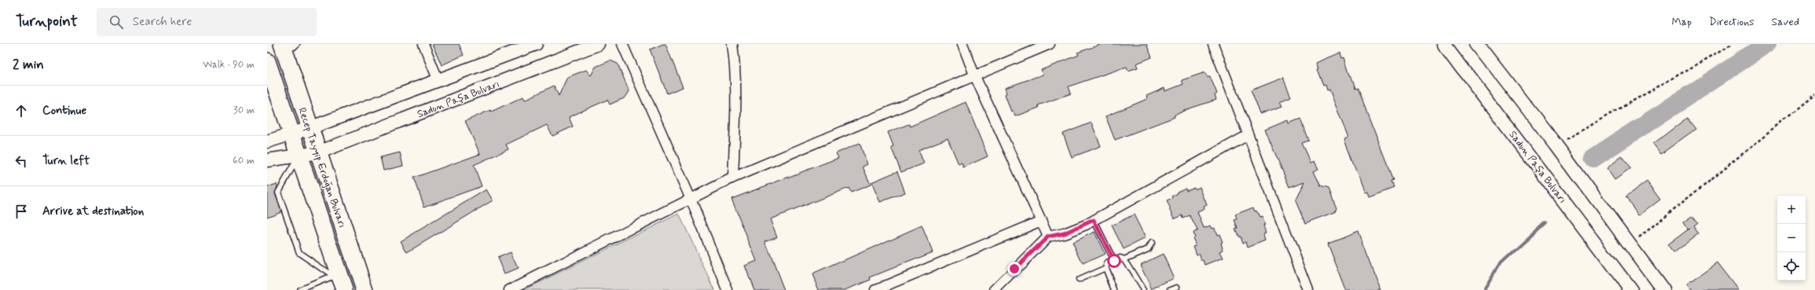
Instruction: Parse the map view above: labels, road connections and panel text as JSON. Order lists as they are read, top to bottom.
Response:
{
  "streets": {
    "highway": ["Recep Tayyip Erdoğan Bulvarı"],
    "main road": ["Sadun Paşa Bulvarı"]
  },
  "crossings": [
    ["Sadun Paşa Bulvarı", "Recep Tayyip Erdoğan Bulvarı"]
  ],
  "page": {
    "header": "Turnpoint",
    "search": "Search here",
    "nav": ["Map", "Directions", "Saved"],
    "heading": ["2 min", "Walk · 90 m"],
    "list": [
      ["Continue", "30 m"],
      ["Turn left", "60 m"],
      "Arrive at destination"
    ],
    "map_buttons": ["+", "−"]
  }
}
